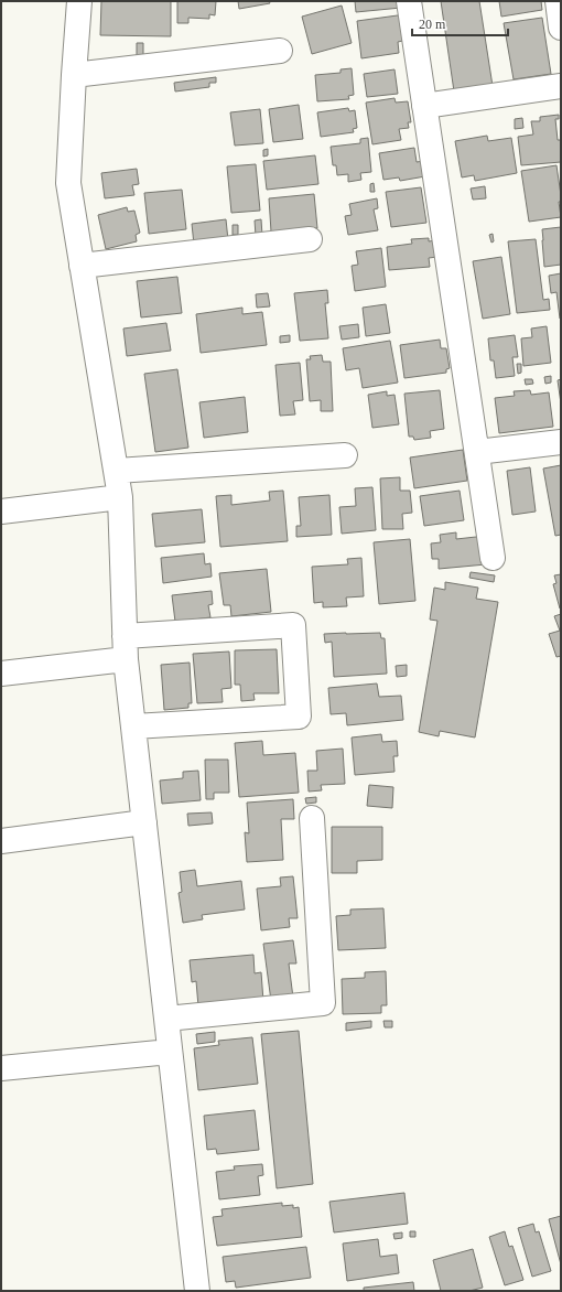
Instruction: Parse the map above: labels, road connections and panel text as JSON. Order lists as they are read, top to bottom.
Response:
{
  "scale_bar": "20 m"
}
